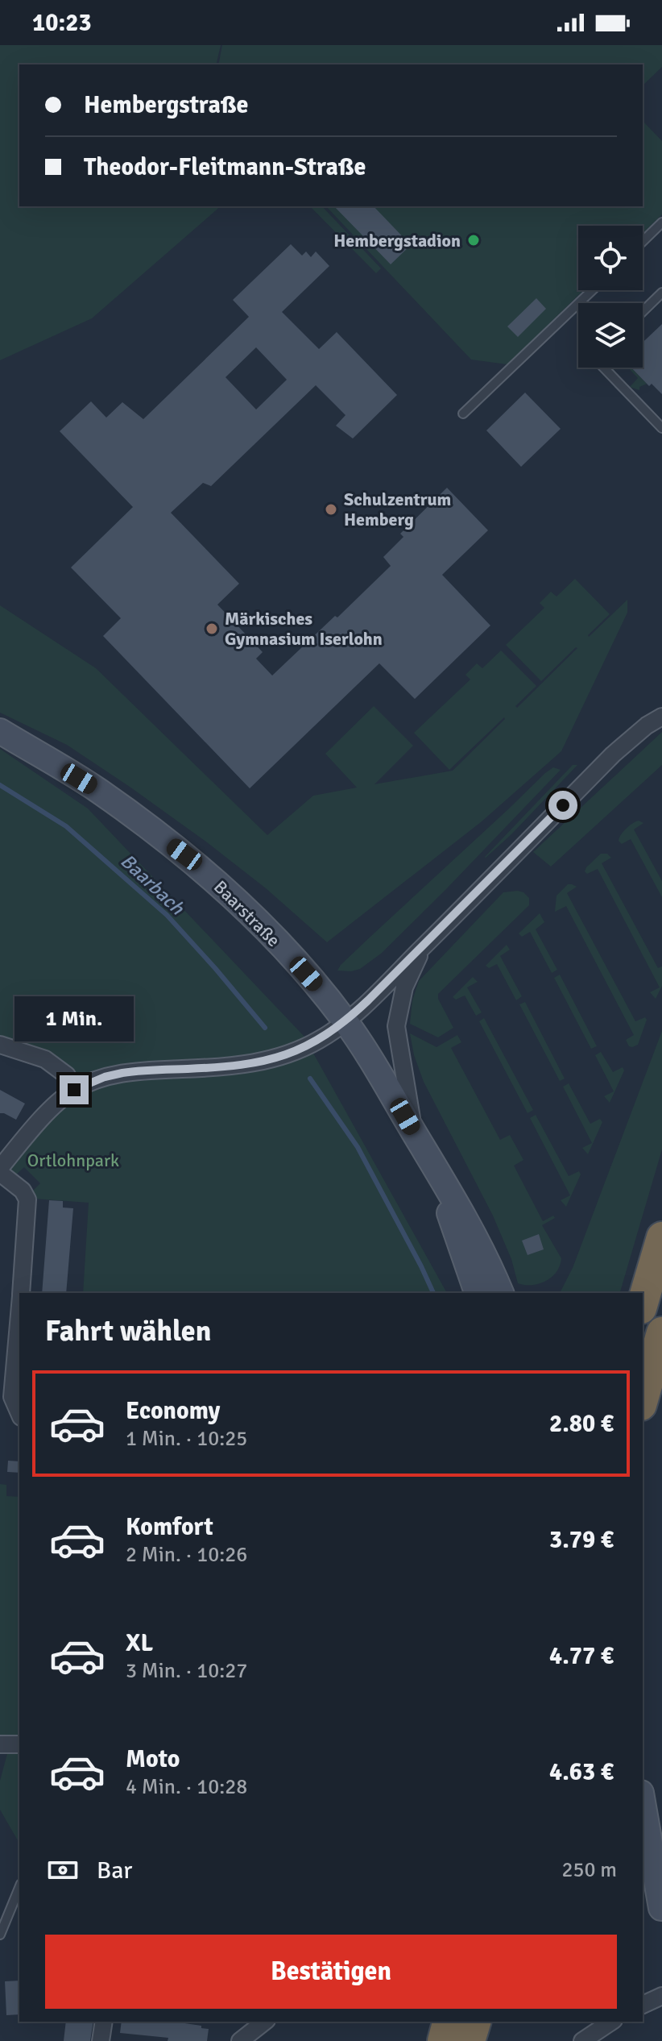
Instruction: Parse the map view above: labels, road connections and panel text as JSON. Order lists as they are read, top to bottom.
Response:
{
  "streets": {
    "main road": ["Baarstraße"]
  },
  "water": ["Baarbach"],
  "parks": ["Ortlohnpark"],
  "places": ["Hembergstadion", "Schulzentrum Hemberg", "Märkisches Gymnasium Iserlohn"],
  "page": {
    "status": "10:23",
    "banner": ["Hembergstraße", "Theodor-Fleitmann-Straße"],
    "bubble": "1 Min.",
    "heading": "Fahrt wählen",
    "list": [
      {
        "name": "Economy",
        "note": "1 Min. · 10:25",
        "value": "2.80 €"
      },
      {
        "name": "Komfort",
        "note": "2 Min. · 10:26",
        "value": "3.79 €"
      },
      {
        "name": "XL",
        "note": "3 Min. · 10:27",
        "value": "4.77 €"
      },
      {
        "name": "Moto",
        "note": "4 Min. · 10:28",
        "value": "4.63 €"
      }
    ],
    "pay": ["Bar", "250 m"],
    "buttons": "Bestätigen"
  }
}
